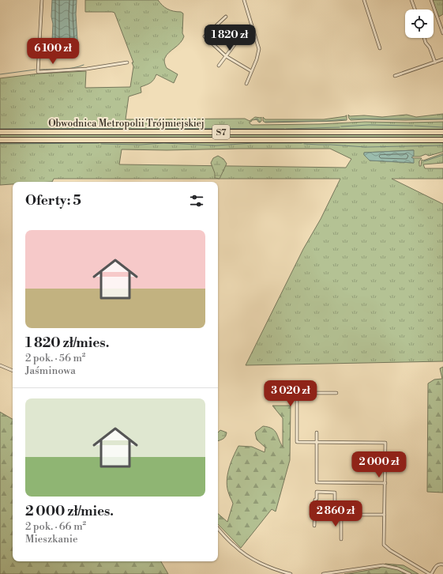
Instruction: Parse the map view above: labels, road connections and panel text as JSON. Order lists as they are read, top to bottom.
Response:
{
  "streets": {
    "highway": ["Obwodnica Metropolii Trójmiejskiej", "S7"]
  },
  "page": {
    "price": [
      "1 820 zł",
      "6 100 zł",
      "3 020 zł",
      "2 000 zł",
      "2 860 zł"
    ],
    "heading": "Oferty: 5",
    "list": [
      {
        "name": "1 820 zł/mies.",
        "note": "2 pok. · 56 m² · Jaśminowa"
      },
      {
        "name": "2 000 zł/mies.",
        "note": "2 pok. · 66 m² · Mieszkanie"
      }
    ]
  }
}
